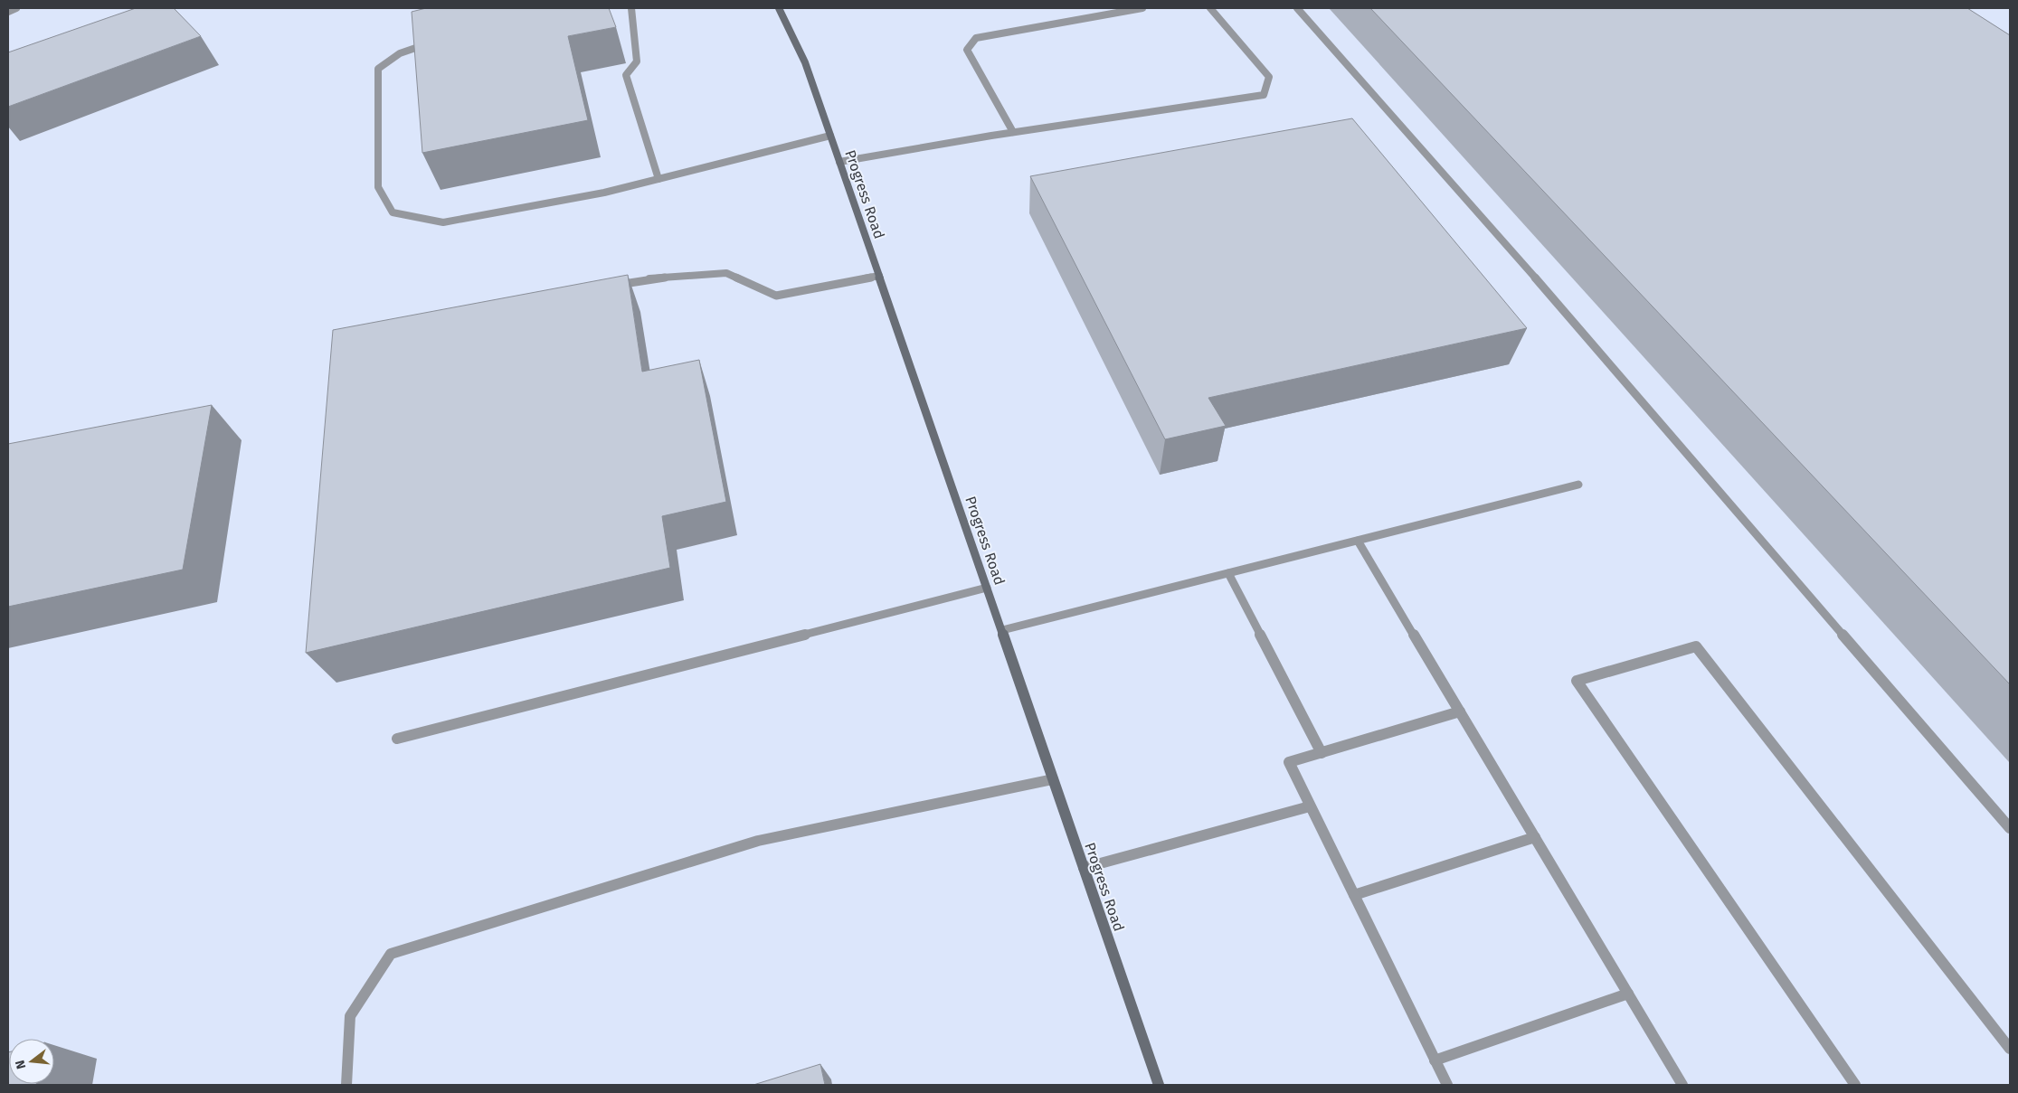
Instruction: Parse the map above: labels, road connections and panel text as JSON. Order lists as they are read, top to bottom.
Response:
{
  "streets": {
    "main road": ["Progress Road"]
  },
  "north": "left"
}
